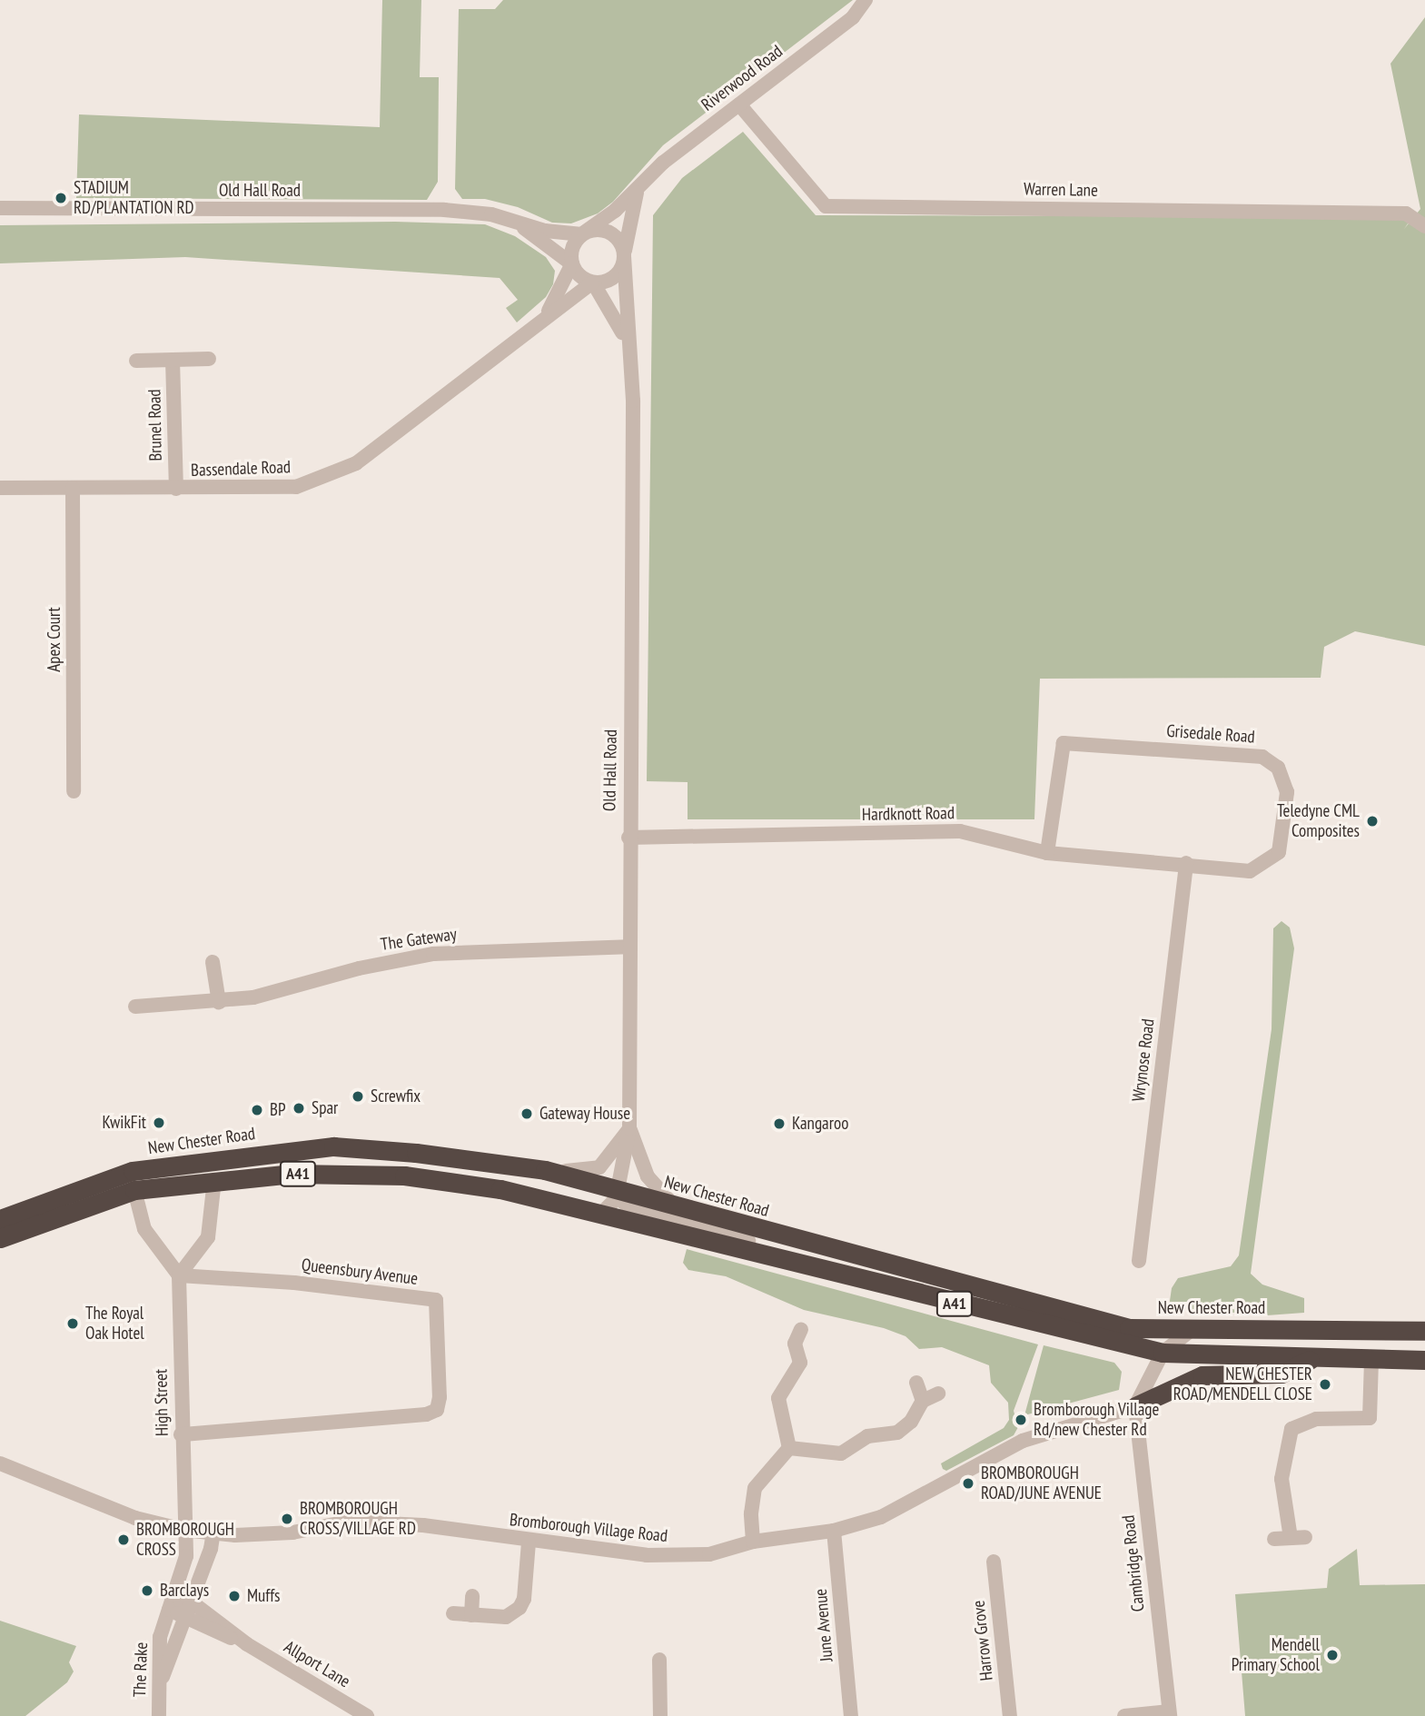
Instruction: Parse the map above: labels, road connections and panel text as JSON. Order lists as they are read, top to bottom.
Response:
{
  "streets": {
    "highway": ["New Chester Road", "A41"],
    "street": [
      "Riverwood Road",
      "Warren Lane",
      "Old Hall Road",
      "Brunel Road",
      "Bassendale Road",
      "Apex Court",
      "Grisedale Road",
      "Hardknott Road",
      "The Gateway",
      "Wrynose Road",
      "Queensbury Avenue",
      "High Street",
      "Bromborough Village Road",
      "Cambridge Road",
      "June Avenue",
      "Harrow Grove",
      "Allport Lane",
      "The Rake"
    ]
  },
  "crossings": [
    ["Riverwood Road", "Warren Lane"],
    ["Riverwood Road", "Old Hall Road"],
    ["Riverwood Road", "Bassendale Road"],
    ["Old Hall Road", "Bassendale Road"],
    ["Old Hall Road", "Hardknott Road"],
    ["Old Hall Road", "The Gateway"],
    ["Old Hall Road", "New Chester Road"],
    ["Brunel Road", "Bassendale Road"],
    ["Bassendale Road", "Apex Court"],
    ["Grisedale Road", "Hardknott Road"],
    ["Grisedale Road", "Wrynose Road"],
    ["Hardknott Road", "Wrynose Road"],
    ["Queensbury Avenue", "High Street"],
    ["High Street", "Bromborough Village Road"],
    ["High Street", "The Rake"],
    ["Bromborough Village Road", "Cambridge Road"],
    ["Bromborough Village Road", "June Avenue"]
  ],
  "places": [
    "STADIUM RD/PLANTATION RD",
    "Teledyne CML Composites",
    "Screwfix",
    "Spar",
    "BP",
    "Gateway House",
    "KwikFit",
    "Kangaroo",
    "The Royal Oak Hotel",
    "NEW CHESTER ROAD/MENDELL CLOSE",
    "Bromborough Village Rd/new Chester Rd",
    "BROMBOROUGH ROAD/JUNE AVENUE",
    "BROMBOROUGH CROSS/VILLAGE RD",
    "BROMBOROUGH CROSS",
    "Barclays",
    "Muffs",
    "Mendell Primary School"
  ]
}
